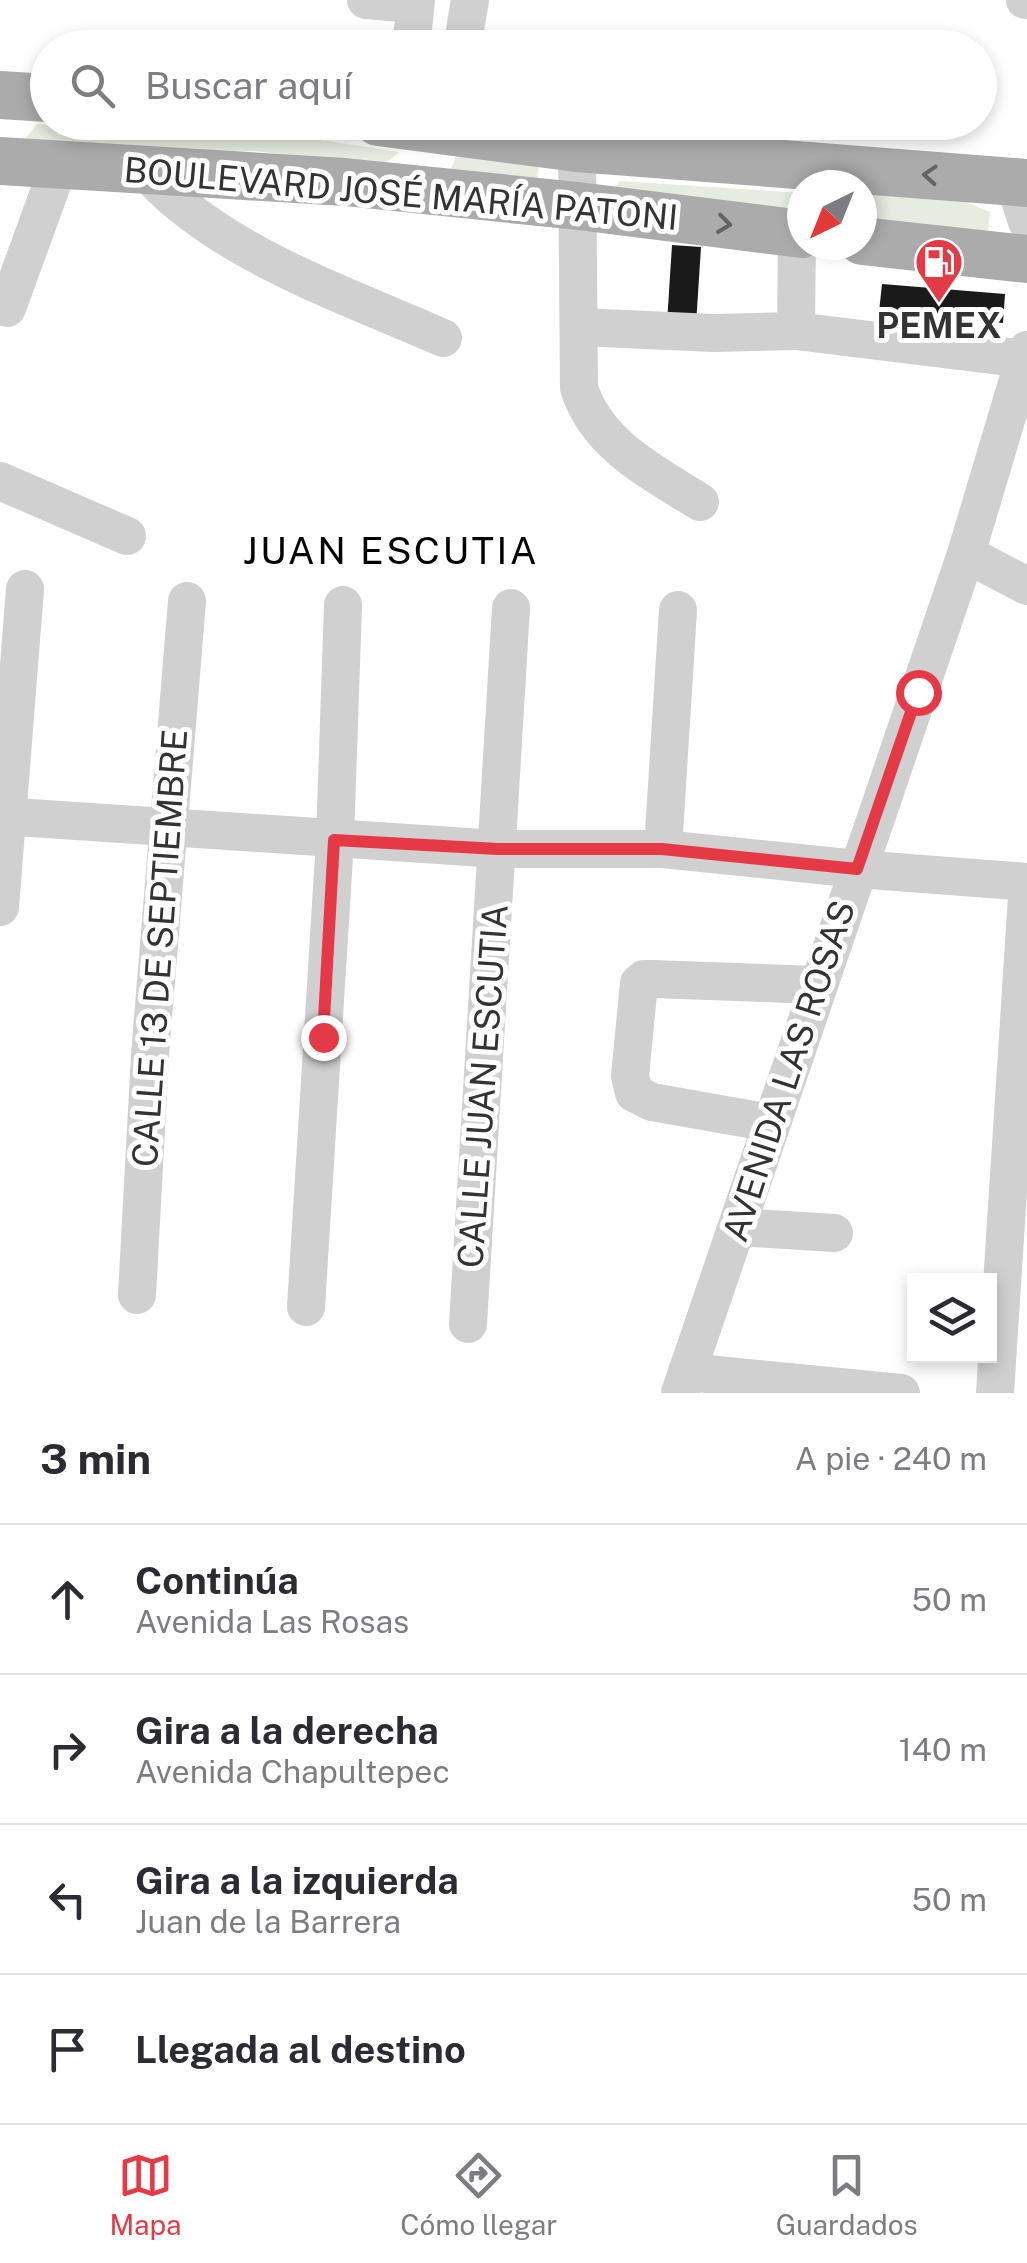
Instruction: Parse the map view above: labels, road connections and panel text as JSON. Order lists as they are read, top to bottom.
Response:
{
  "streets": {
    "main road": ["BOULEVARD JOSÉ MARÍA PATONI"],
    "street": ["CALLE 13 DE SEPTIEMBRE", "AVENIDA LAS ROSAS", "CALLE JUAN ESCUTIA"]
  },
  "districts": ["JUAN ESCUTIA"],
  "places": {
    "fuel station": ["PEMEX"]
  },
  "north": "bottom left",
  "page": {
    "search": "Buscar aquí",
    "heading": ["3 min", "A pie · 240 m"],
    "list": [
      ["Continúa", "Avenida Las Rosas", "50 m"],
      ["Gira a la derecha", "Avenida Chapultepec", "140 m"],
      ["Gira a la izquierda", "Juan de la Barrera", "50 m"],
      "Llegada al destino"
    ],
    "nav": ["Mapa", "Cómo llegar", "Guardados"]
  }
}
